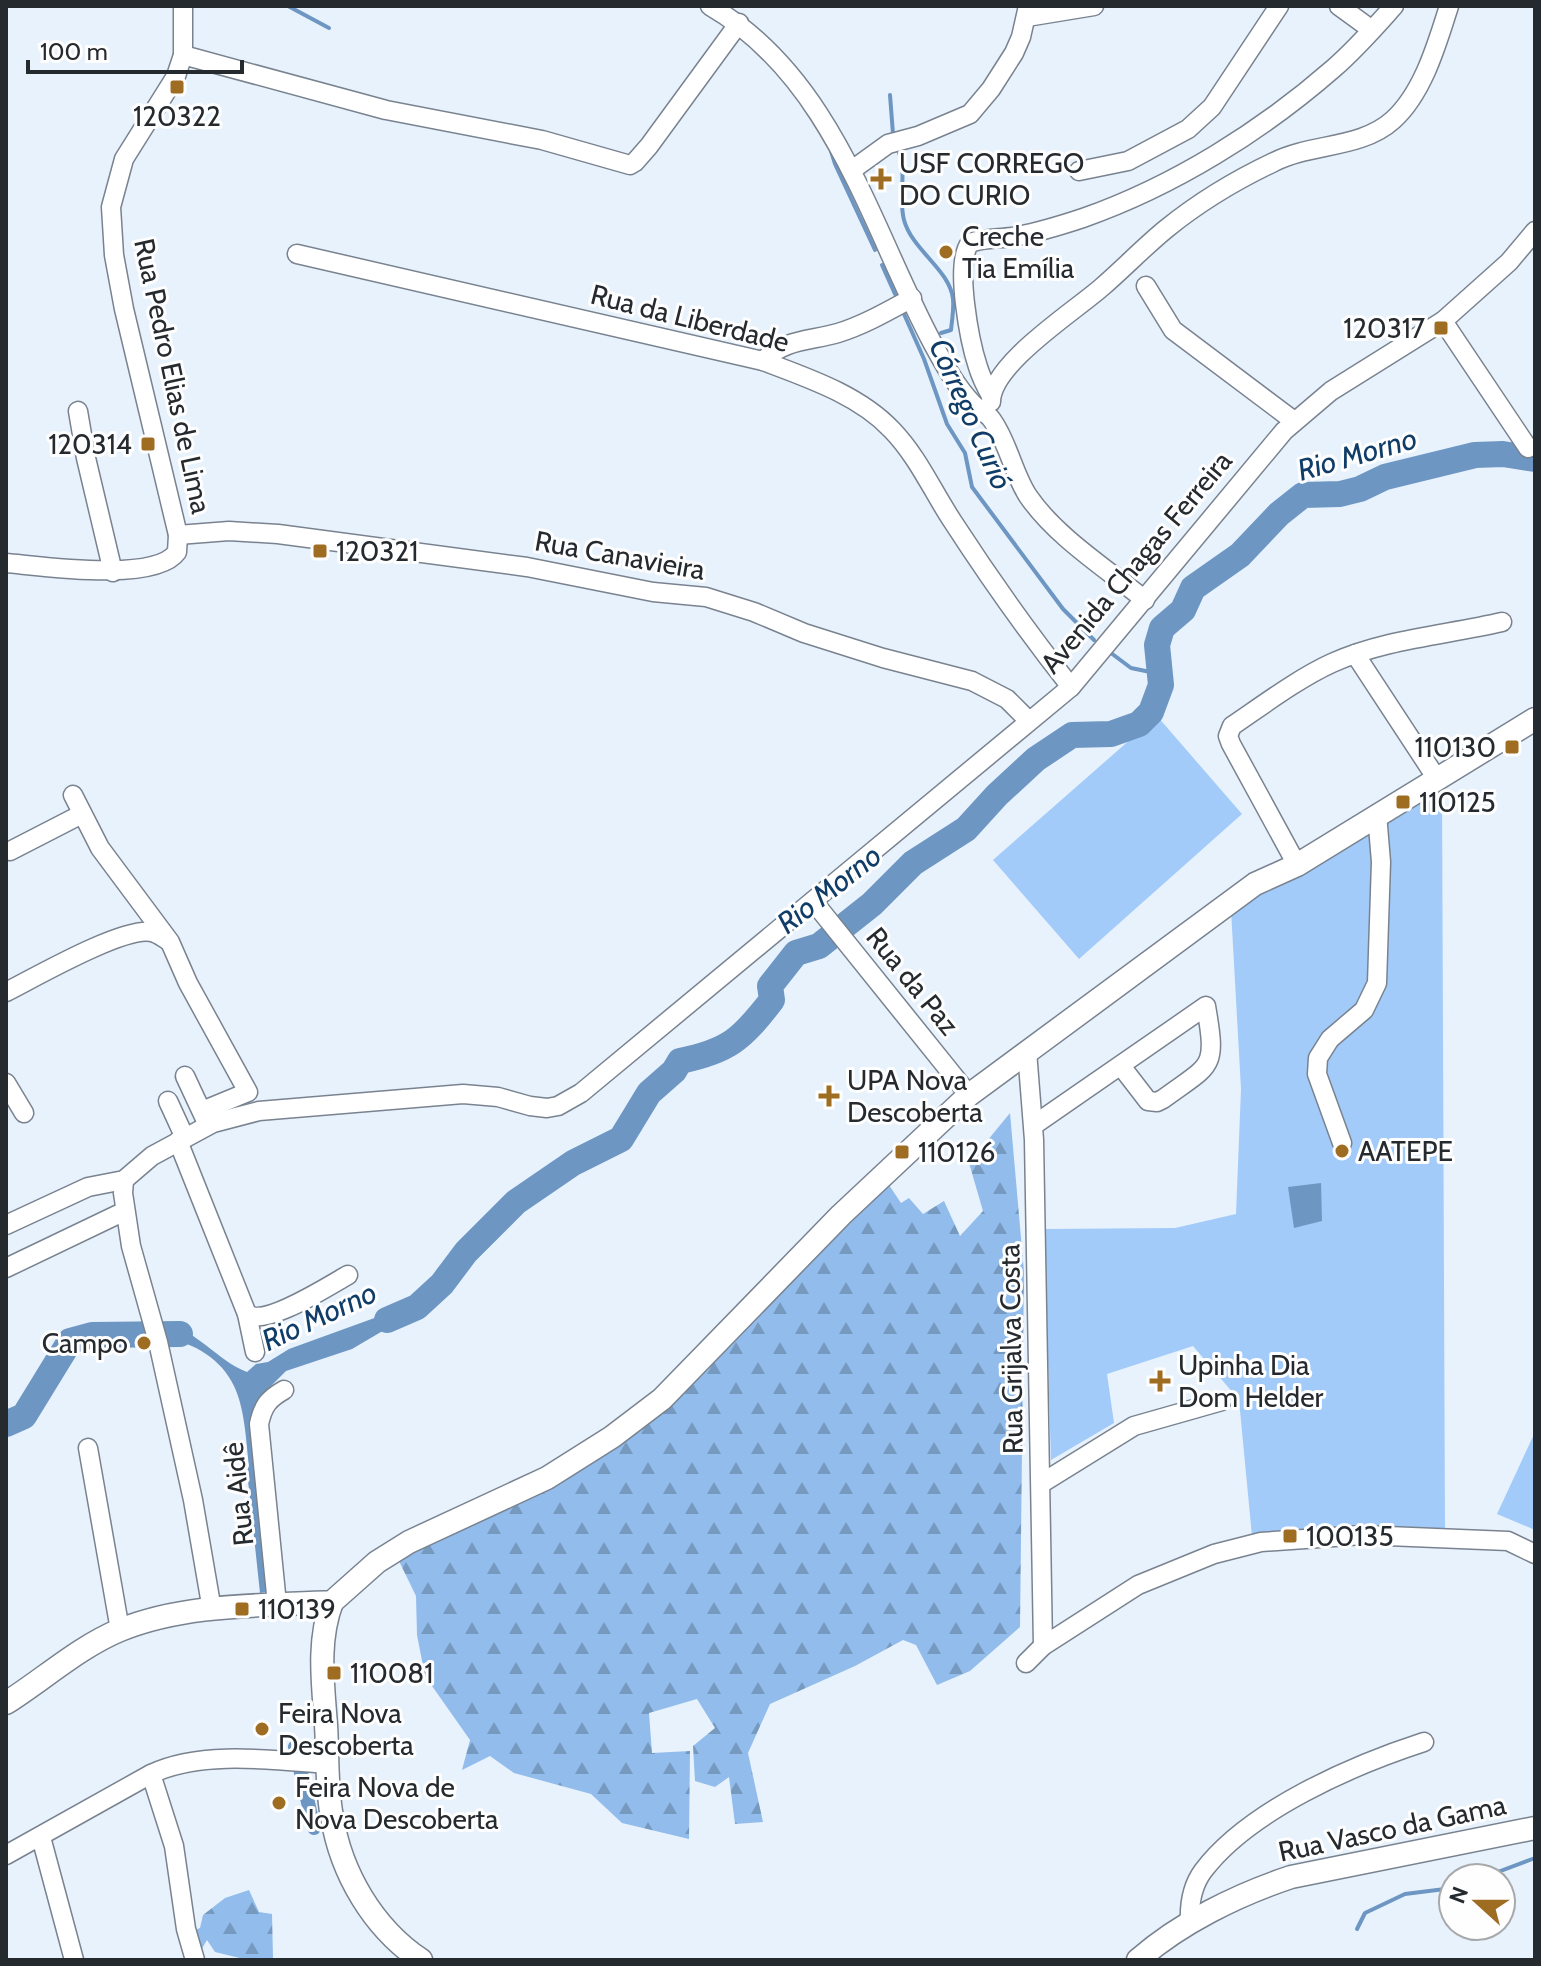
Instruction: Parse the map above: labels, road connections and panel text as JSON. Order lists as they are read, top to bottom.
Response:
{
  "streets": {
    "main road": ["Rua Vasco da Gama"],
    "street": [
      "Rua da Liberdade",
      "Rua Pedro Elias de Lima",
      "Rua Canavieira",
      "Avenida Chagas Ferreira",
      "Rua da Paz",
      "Rua Grijalva Costa",
      "Rua Aidê"
    ]
  },
  "crossings": [
    ["Rua da Liberdade", "Avenida Chagas Ferreira"],
    ["Rua Pedro Elias de Lima", "Rua Canavieira"],
    ["Rua Canavieira", "Avenida Chagas Ferreira"],
    ["Avenida Chagas Ferreira", "Rua da Paz"]
  ],
  "water": ["Córrego Curió", "Rio Morno"],
  "places": {
    "transit": [
      "120322",
      "120317",
      "120314",
      "120321",
      "110130",
      "110125",
      "110126",
      "100135",
      "110139",
      "110081"
    ],
    "health": ["USF CORREGO DO CURIO", "UPA Nova Descoberta", "Upinha Dia Dom Helder"],
    "other": [
      "Creche Tia Emília",
      "AATEPE",
      "Campo",
      "Feira Nova Descoberta",
      "Feira Nova de Nova Descoberta"
    ]
  },
  "scale_bar": "100 m",
  "north": "left"
}
